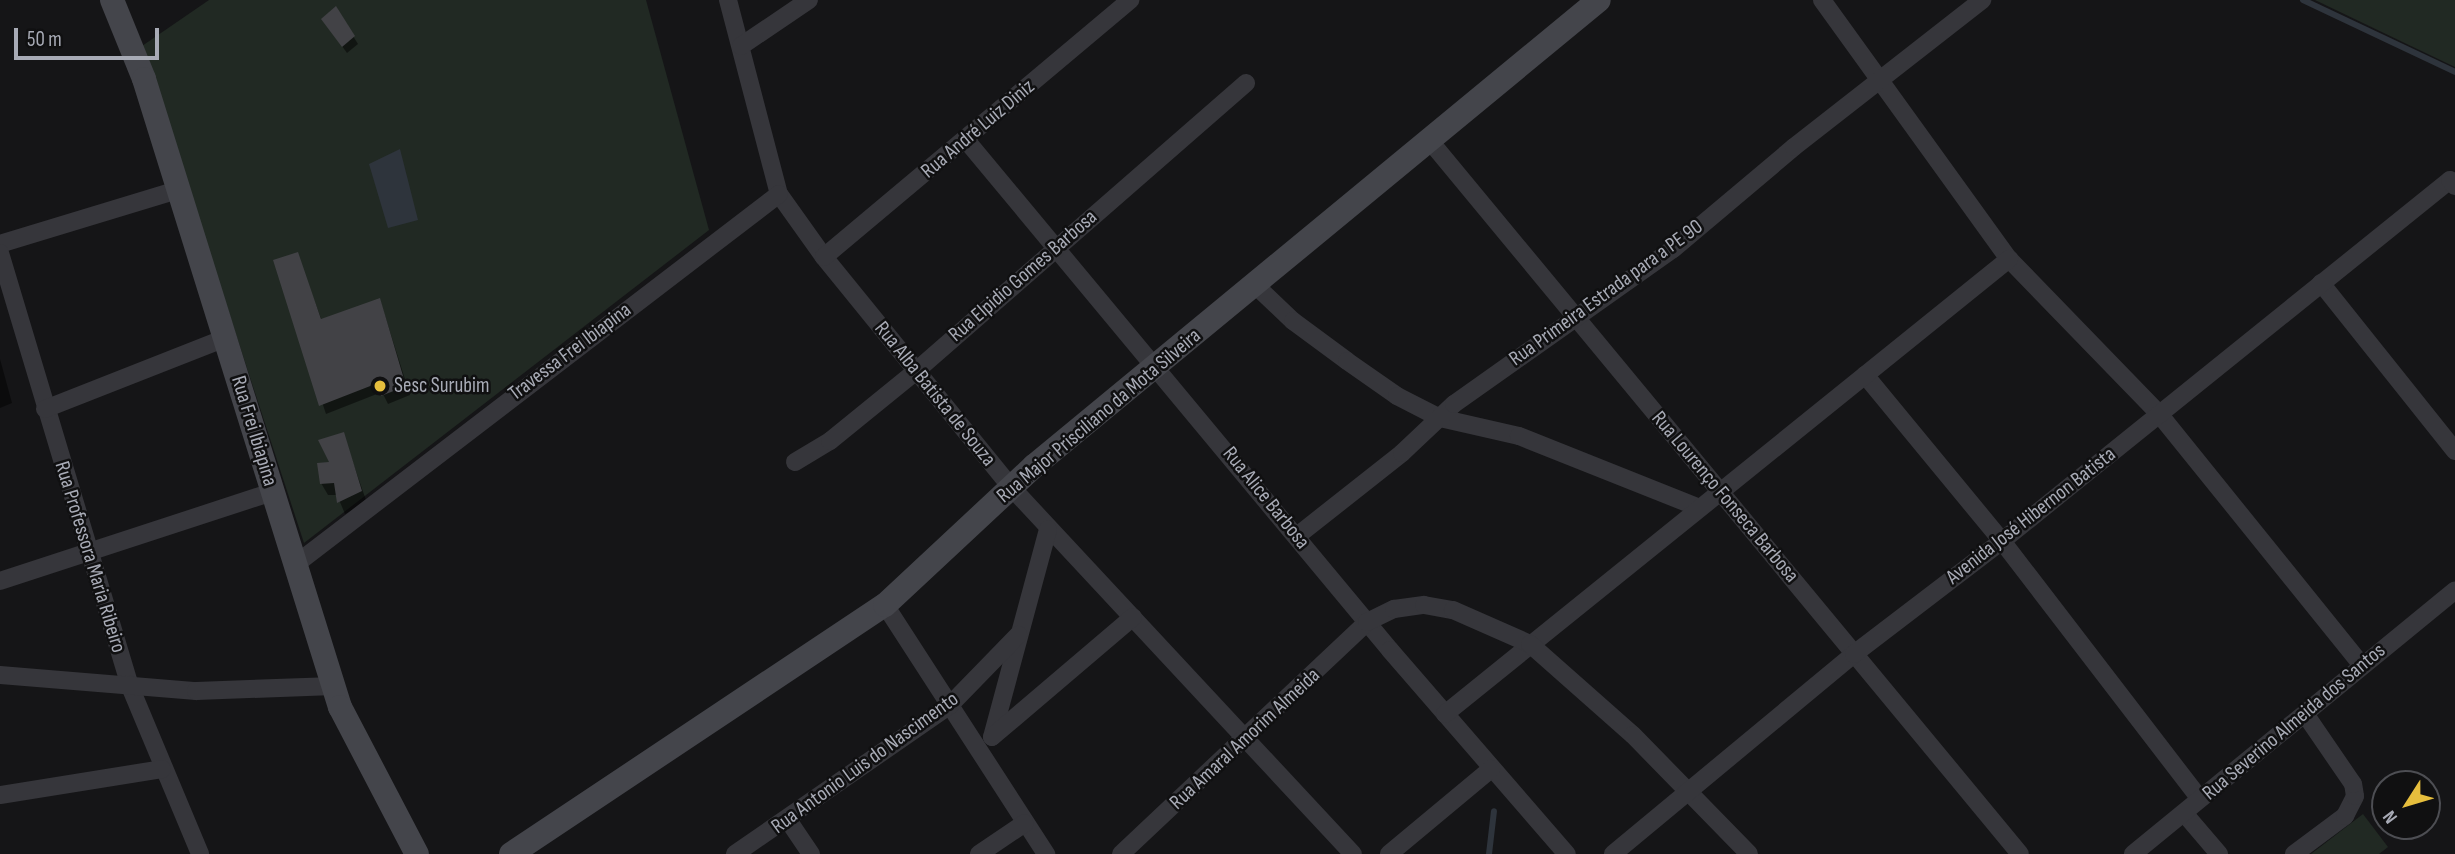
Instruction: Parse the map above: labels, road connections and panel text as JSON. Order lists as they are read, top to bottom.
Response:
{
  "streets": {
    "main road": ["Rua Major Prisciliano da Mota Silveira", "Rua Frei Ibiapina"],
    "street": [
      "Rua André Luiz Diniz",
      "Rua Elpidio Gomes Barbosa",
      "Rua Primeira Estrada para a PE 90",
      "Travessa Frei Ibiapina",
      "Rua Alba Batista de Souza",
      "Rua Lourenço Fonseca Barbosa",
      "Rua Alice Barbosa",
      "Avenida José Hibernon Batista",
      "Rua Professora Maria Ribeiro",
      "Rua Severino Almeida dos Santos",
      "Rua Amaral Amorim Almeida",
      "Rua Antonio Luis do Nascimento"
    ]
  },
  "crossings": [
    ["Rua André Luiz Diniz", "Rua Alba Batista de Souza"],
    ["Rua André Luiz Diniz", "Rua Alice Barbosa"],
    ["Rua Elpidio Gomes Barbosa", "Rua Alba Batista de Souza"],
    ["Rua Elpidio Gomes Barbosa", "Rua Alice Barbosa"],
    ["Rua Primeira Estrada para a PE 90", "Rua Lourenço Fonseca Barbosa"],
    ["Rua Primeira Estrada para a PE 90", "Rua Alice Barbosa"],
    ["Travessa Frei Ibiapina", "Rua Alba Batista de Souza"],
    ["Travessa Frei Ibiapina", "Rua Frei Ibiapina"],
    ["Rua Alba Batista de Souza", "Rua Major Prisciliano da Mota Silveira"],
    ["Rua Alba Batista de Souza", "Rua Amaral Amorim Almeida"],
    ["Rua Major Prisciliano da Mota Silveira", "Rua Lourenço Fonseca Barbosa"],
    ["Rua Major Prisciliano da Mota Silveira", "Rua Alice Barbosa"],
    ["Rua Lourenço Fonseca Barbosa", "Avenida José Hibernon Batista"],
    ["Rua Alice Barbosa", "Rua Amaral Amorim Almeida"],
    ["Avenida José Hibernon Batista", "Rua Amaral Amorim Almeida"]
  ],
  "places": ["Sesc Surubim"],
  "scale_bar": "50 m",
  "north": "bottom left"
}
